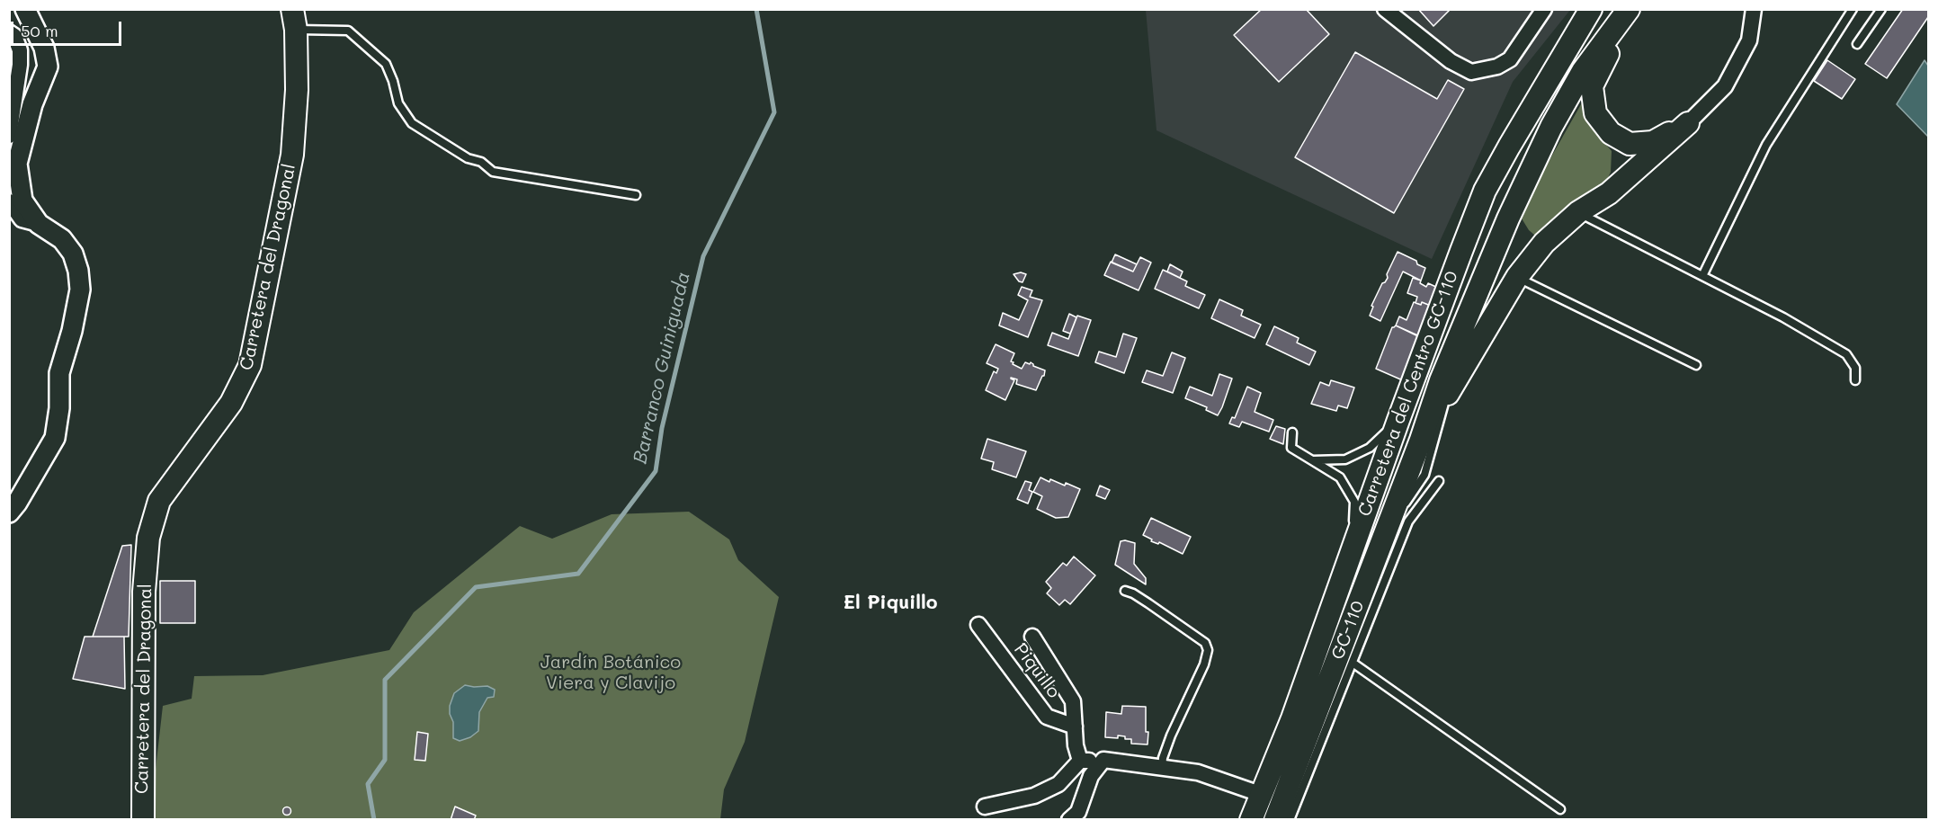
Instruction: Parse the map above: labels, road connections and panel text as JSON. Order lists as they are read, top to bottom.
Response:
{
  "streets": {
    "main road": ["Carretera del Dragonal", "Carretera del Centro GC-110", "GC-110"],
    "street": ["Piquillo"]
  },
  "crossings": [
    ["Carretera del Centro GC-110", "GC-110"]
  ],
  "districts": ["El Piquillo"],
  "water": ["Barranco Guiniguada"],
  "parks": ["Jardín Botánico Viera y Clavijo"],
  "scale_bar": "50 m"
}
